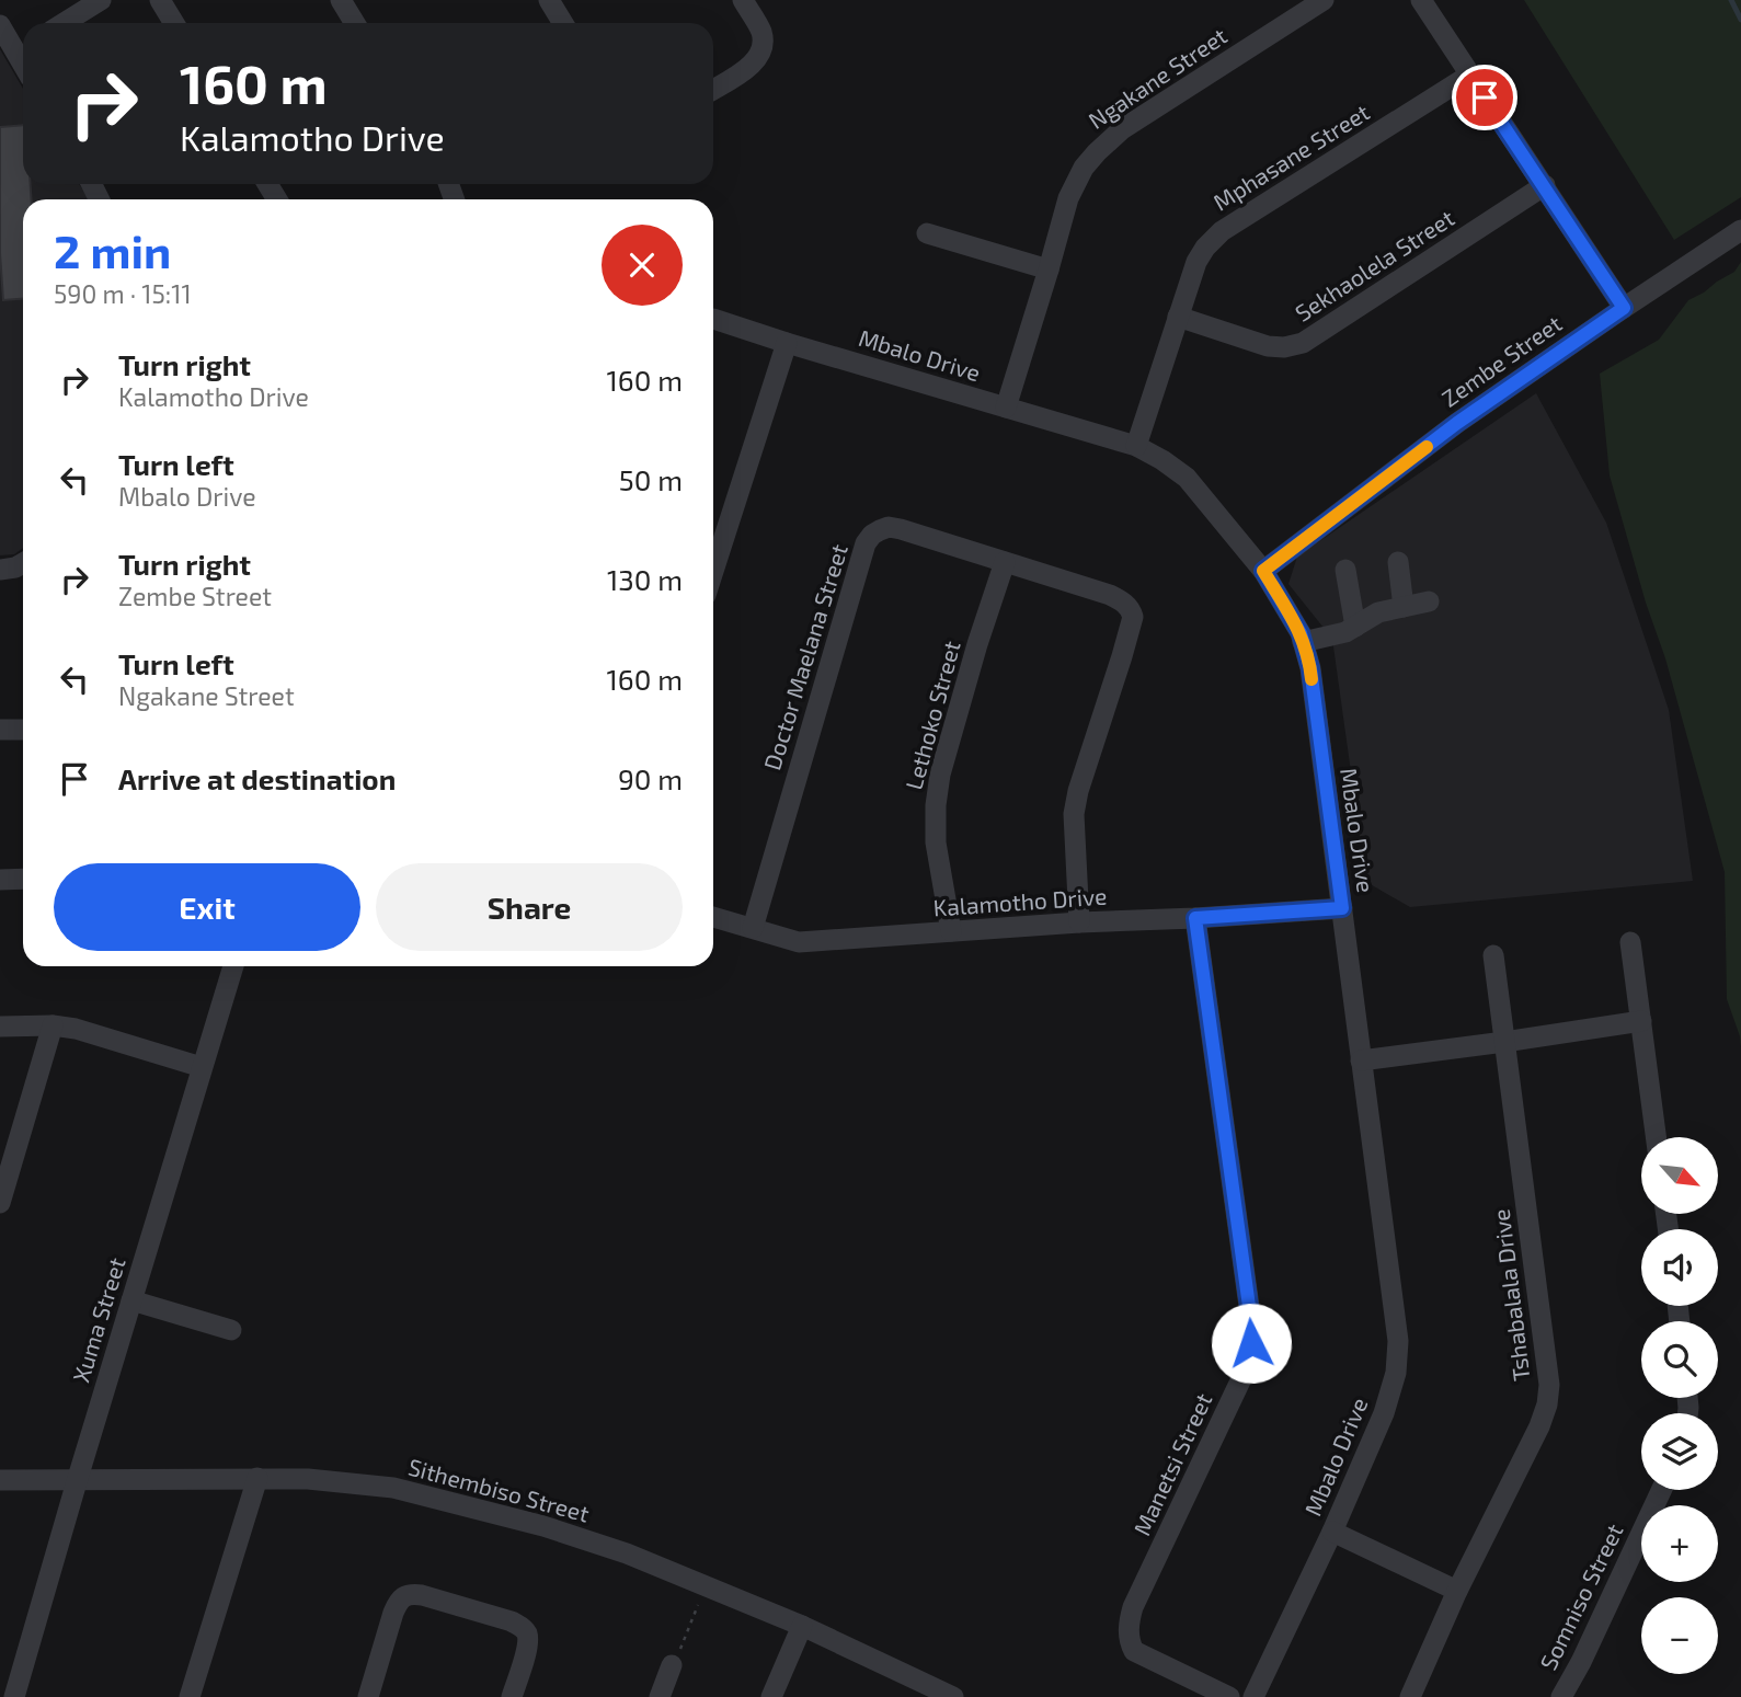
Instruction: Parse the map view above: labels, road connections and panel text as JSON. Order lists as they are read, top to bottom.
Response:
{
  "streets": {
    "street": [
      "Ngakane Street",
      "Mphasane Street",
      "Sekhaolela Street",
      "Mbalo Drive",
      "Zembe Street",
      "Doctor Maelana Street",
      "Lethoko Street",
      "Kalamotho Drive",
      "Tshabalala Drive",
      "Xuma Street",
      "Manetsi Street",
      "Sithembiso Street",
      "Somniso Street"
    ]
  },
  "crossings": [
    ["Ngakane Street", "Mbalo Drive"],
    ["Mphasane Street", "Sekhaolela Street"],
    ["Mphasane Street", "Mbalo Drive"],
    ["Mbalo Drive", "Zembe Street"],
    ["Mbalo Drive", "Kalamotho Drive"],
    ["Doctor Maelana Street", "Lethoko Street"],
    ["Doctor Maelana Street", "Kalamotho Drive"],
    ["Lethoko Street", "Kalamotho Drive"],
    ["Kalamotho Drive", "Manetsi Street"],
    ["Xuma Street", "Sithembiso Street"]
  ],
  "north": "bottom right",
  "page": {
    "turn": ["160 m", "Kalamotho Drive"],
    "heading": ["2 min", "590 m · 15:11"],
    "list": [
      {
        "name": "Turn right",
        "note": "Kalamotho Drive",
        "value": "160 m"
      },
      {
        "name": "Turn left",
        "note": "Mbalo Drive",
        "value": "50 m"
      },
      {
        "name": "Turn right",
        "note": "Zembe Street",
        "value": "130 m"
      },
      {
        "name": "Turn left",
        "note": "Ngakane Street",
        "value": "160 m"
      },
      {
        "name": "Arrive at destination",
        "value": "90 m"
      }
    ],
    "buttons": ["Exit", "Share"],
    "map_buttons": ["+", "−"]
  }
}
